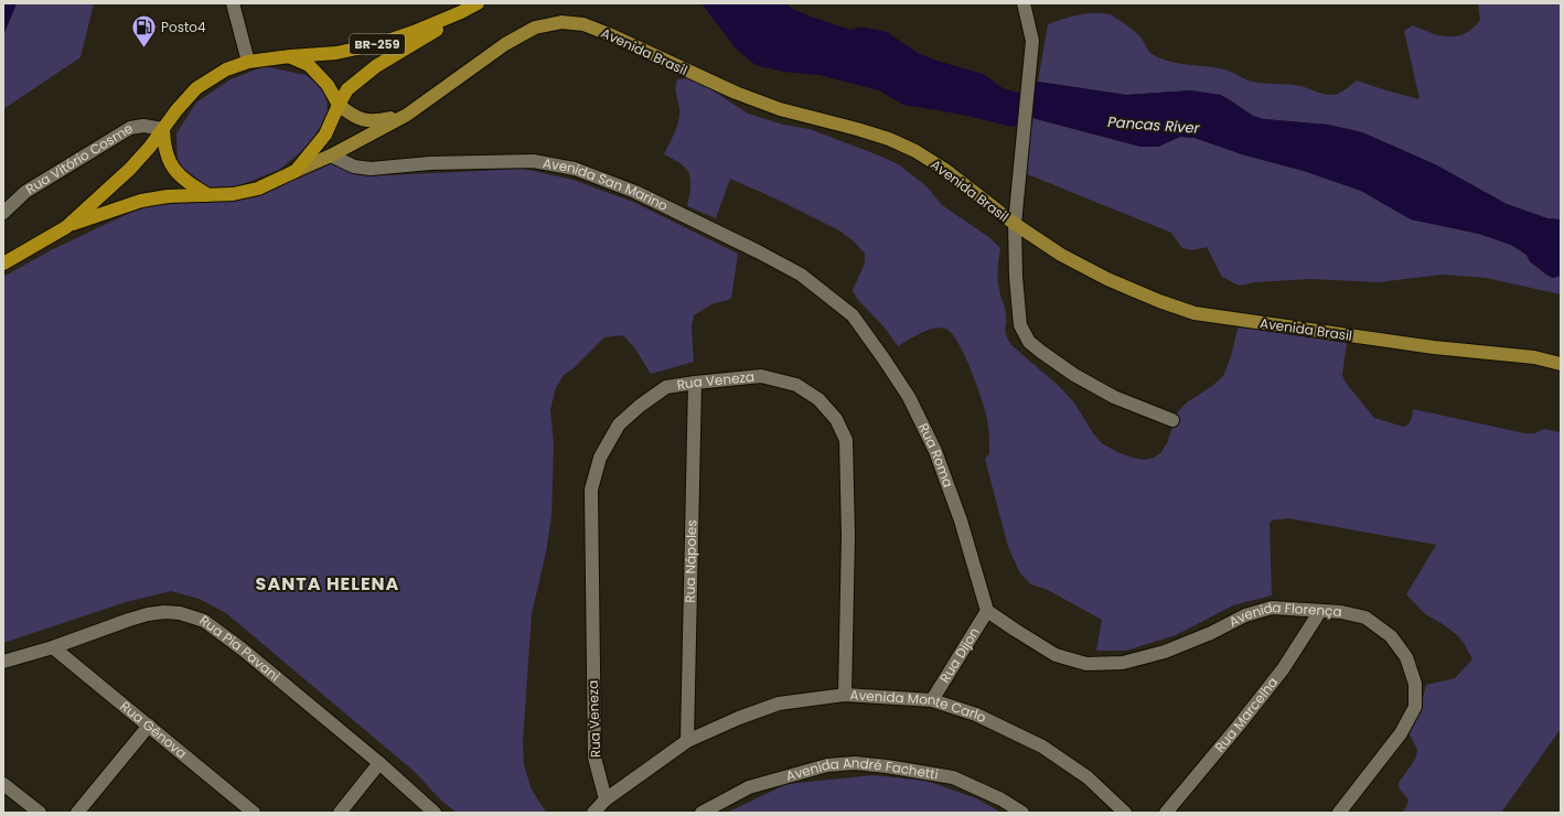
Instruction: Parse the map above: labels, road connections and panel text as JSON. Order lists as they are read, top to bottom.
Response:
{
  "streets": {
    "highway": ["BR-259"],
    "main road": ["Avenida Brasil"],
    "street": [
      "Rua Vitório Cosme",
      "Avenida San Marino",
      "Rua Veneza",
      "Rua Roma",
      "Rua Nápoles",
      "Avenida Florença",
      "Rua Pia Pavani",
      "Rua Dijon",
      "Avenida Monte Carlo",
      "Rua Marcelha",
      "Rua Gênova",
      "Avenida André Fachetti"
    ]
  },
  "crossings": [
    ["BR-259", "Avenida Brasil"],
    ["BR-259", "Rua Vitório Cosme"],
    ["Avenida Brasil", "Rua Vitório Cosme"],
    ["Avenida Brasil", "Avenida San Marino"],
    ["Avenida San Marino", "Rua Roma"],
    ["Rua Veneza", "Rua Nápoles"],
    ["Rua Veneza", "Avenida Monte Carlo"],
    ["Rua Roma", "Avenida Florença"],
    ["Rua Roma", "Rua Dijon"],
    ["Rua Nápoles", "Avenida Monte Carlo"],
    ["Avenida Florença", "Rua Dijon"],
    ["Avenida Florença", "Rua Marcelha"],
    ["Rua Pia Pavani", "Rua Gênova"],
    ["Rua Dijon", "Avenida Monte Carlo"]
  ],
  "districts": ["SANTA HELENA"],
  "water": ["Pancas River"],
  "places": {
    "fuel station": ["Posto4"]
  }
}
